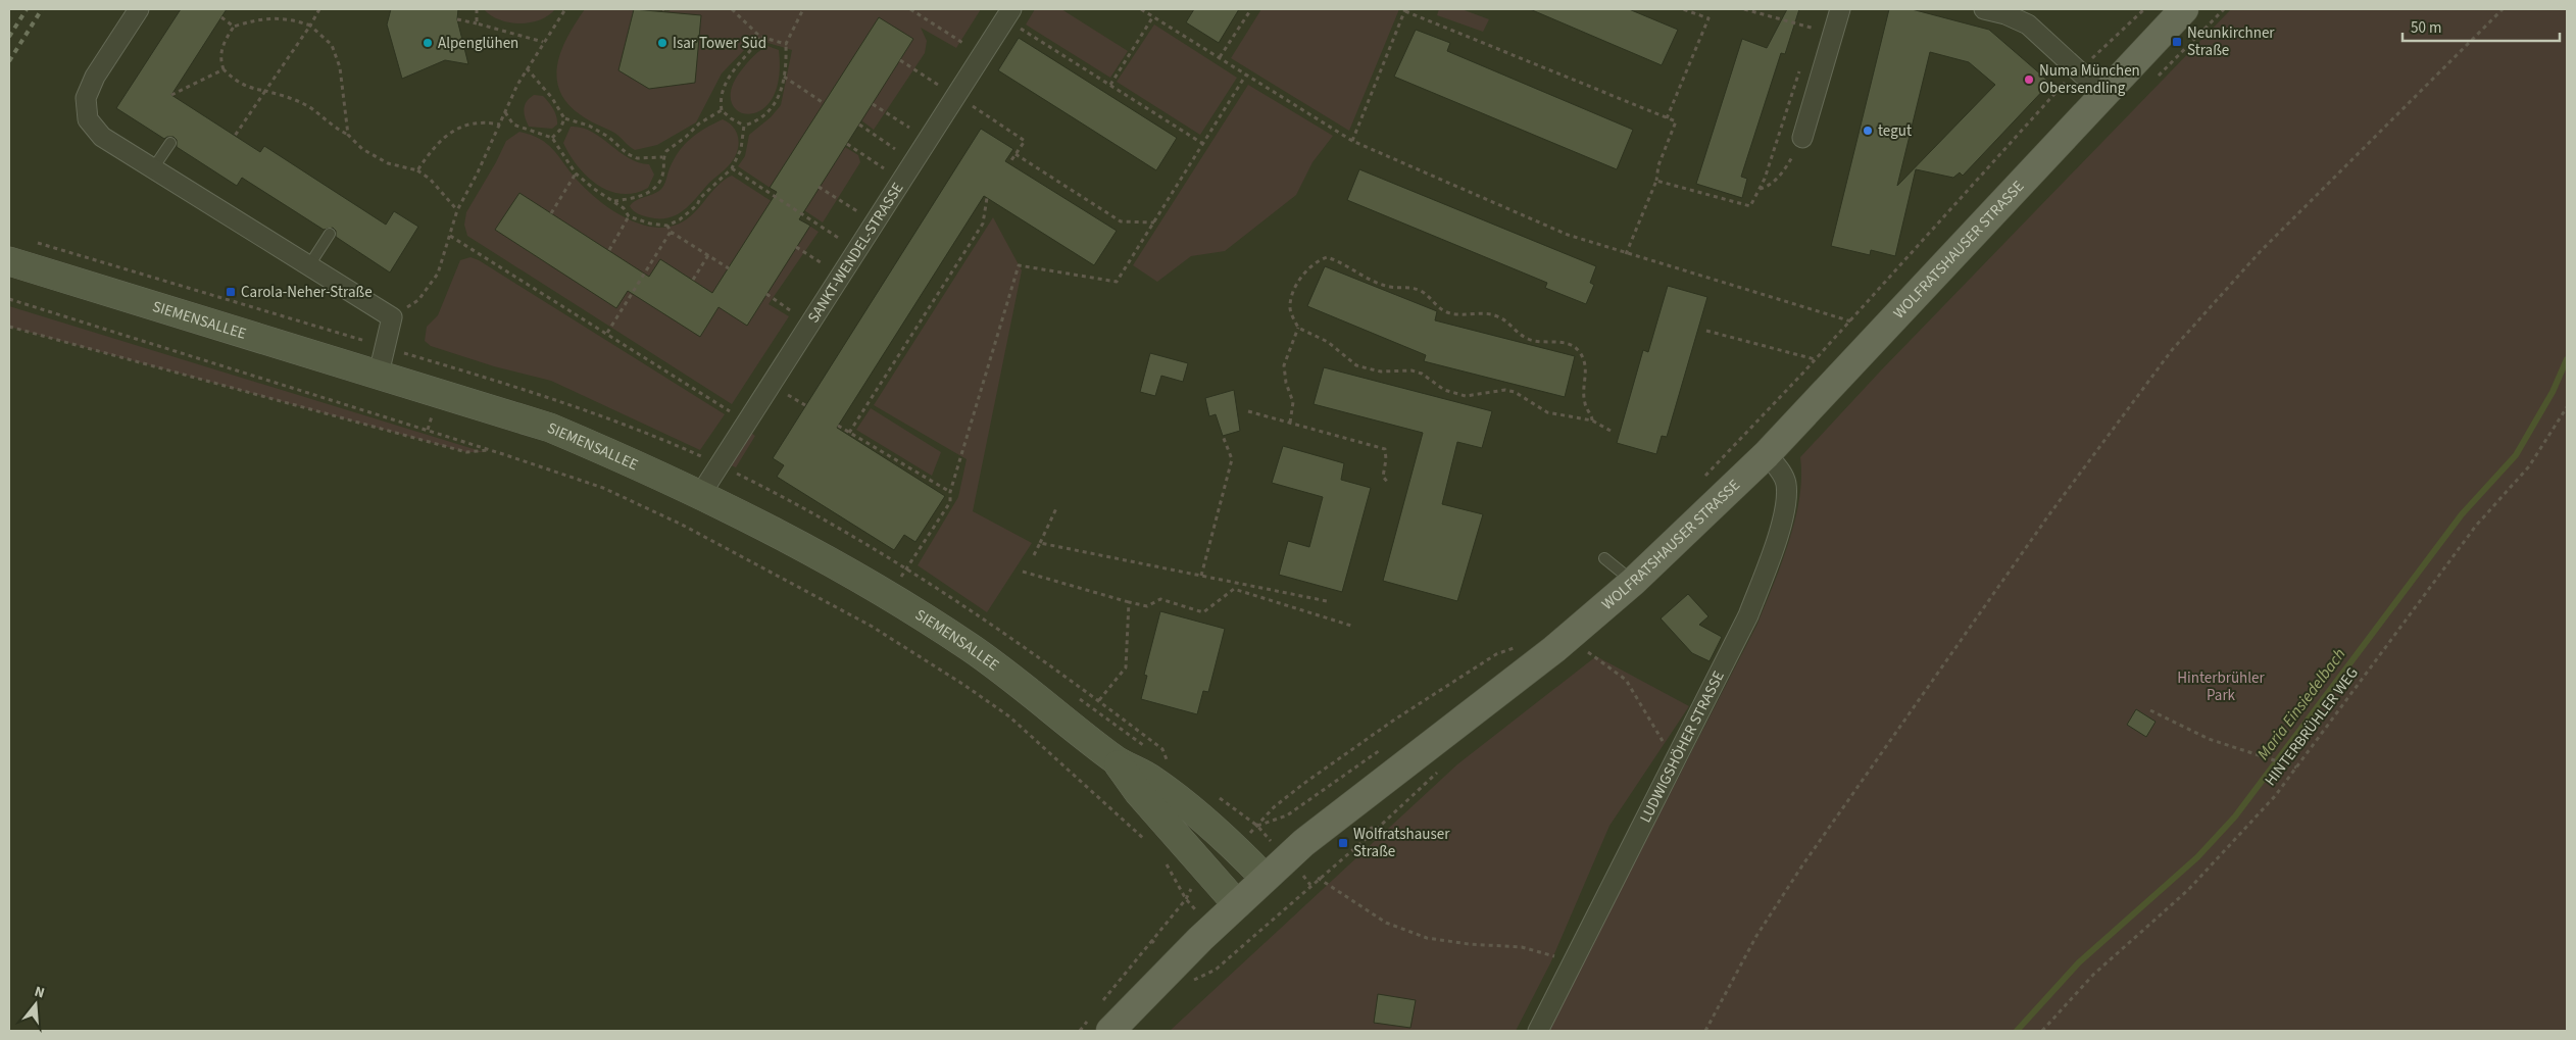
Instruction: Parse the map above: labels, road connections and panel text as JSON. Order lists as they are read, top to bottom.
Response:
{
  "streets": {
    "main road": ["WOLFRATSHAUSER STRASSE", "SIEMENSALLEE"],
    "street": ["SANKT-WENDEL-STRASSE", "LUDWIGSHÖHER STRASSE"],
    "path": ["HINTERBRÜHLER WEG"]
  },
  "crossings": [
    ["WOLFRATSHAUSER STRASSE", "SIEMENSALLEE"],
    ["WOLFRATSHAUSER STRASSE", "LUDWIGSHÖHER STRASSE"],
    ["SANKT-WENDEL-STRASSE", "SIEMENSALLEE"]
  ],
  "water": ["Maria Einsiedelbach"],
  "parks": ["Hinterbrühler Park"],
  "places": {
    "transit": ["Neunkirchner Straße", "Carola-Neher-Straße", "Wolfratshauser Straße"],
    "other": [
      "Alpenglühen",
      "Isar Tower Süd",
      "Numa München Obersendling",
      "tegut"
    ]
  },
  "scale_bar": "50 m",
  "north": "top"
}
